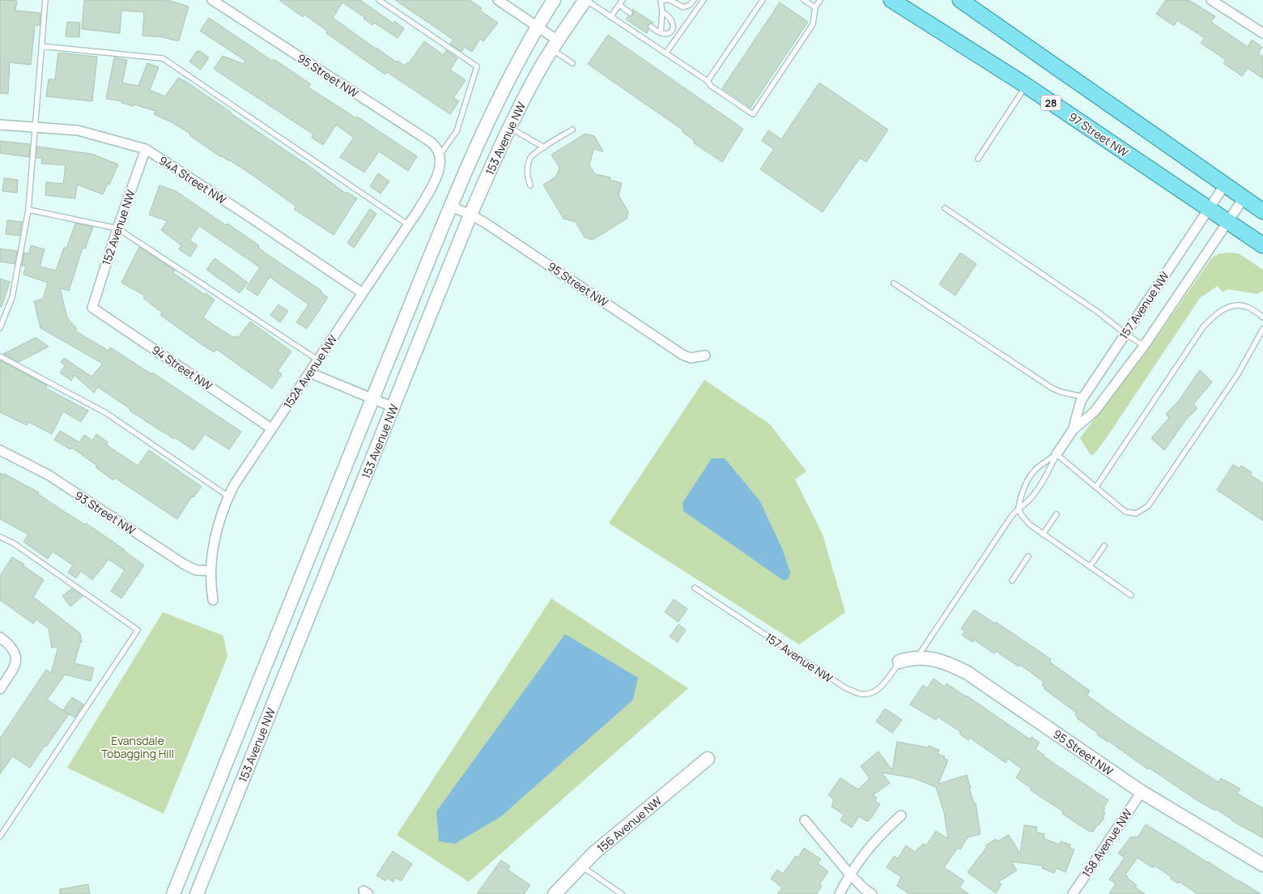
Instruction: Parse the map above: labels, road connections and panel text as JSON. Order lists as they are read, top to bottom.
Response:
{
  "streets": {
    "main road": [
      "95 Street NW",
      "28",
      "97 Street NW",
      "153 Avenue NW",
      "156 Avenue NW"
    ],
    "street": [
      "94A Street NW",
      "152 Avenue NW",
      "157 Avenue NW",
      "94 Street NW",
      "152A Avenue NW",
      "93 Street NW",
      "158 Avenue NW"
    ]
  },
  "crossings": [
    ["95 Street NW", "153 Avenue NW"],
    ["95 Street NW", "157 Avenue NW"],
    ["95 Street NW", "152A Avenue NW"],
    ["95 Street NW", "158 Avenue NW"],
    ["97 Street NW", "157 Avenue NW"],
    ["94A Street NW", "152 Avenue NW"],
    ["94A Street NW", "152A Avenue NW"],
    ["152 Avenue NW", "94 Street NW"],
    ["94 Street NW", "152A Avenue NW"],
    ["152A Avenue NW", "93 Street NW"]
  ],
  "parks": ["Evansdale Tobagging Hill"]
}
